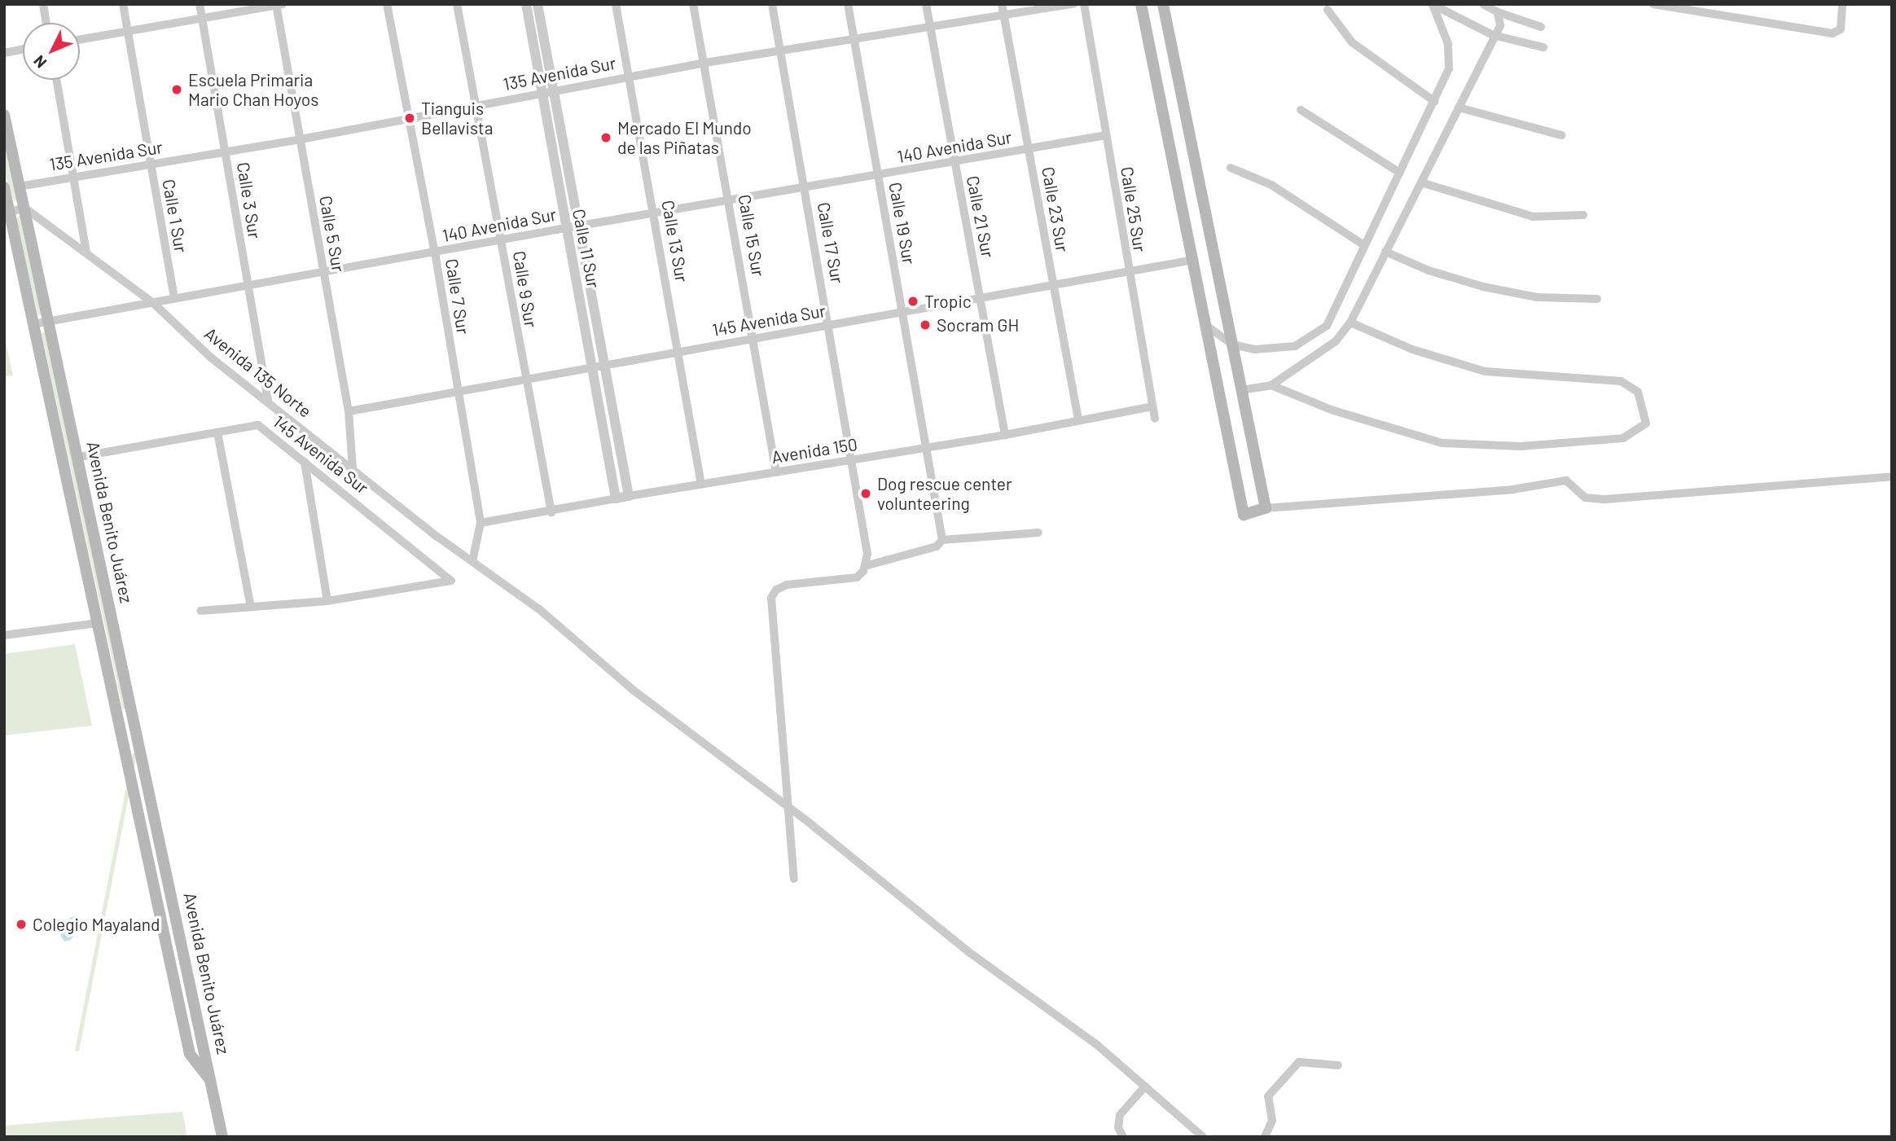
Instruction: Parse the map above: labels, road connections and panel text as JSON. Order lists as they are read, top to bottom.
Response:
{
  "streets": {
    "main road": ["Avenida Benito Juárez"],
    "street": [
      "135 Avenida Sur",
      "140 Avenida Sur",
      "Calle 3 Sur",
      "Calle 23 Sur",
      "Calle 25 Sur",
      "Calle 1 Sur",
      "Calle 21 Sur",
      "Calle 19 Sur",
      "Calle 5 Sur",
      "Calle 15 Sur",
      "Calle 13 Sur",
      "Calle 17 Sur",
      "Calle 11 Sur",
      "Calle 9 Sur",
      "Calle 7 Sur",
      "145 Avenida Sur",
      "Avenida 135 Norte",
      "Avenida 150"
    ]
  },
  "crossings": [
    ["135 Avenida Sur", "Calle 3 Sur"],
    ["135 Avenida Sur", "Calle 23 Sur"],
    ["135 Avenida Sur", "Calle 1 Sur"],
    ["135 Avenida Sur", "Calle 21 Sur"],
    ["135 Avenida Sur", "Calle 19 Sur"],
    ["135 Avenida Sur", "Calle 5 Sur"],
    ["135 Avenida Sur", "Calle 15 Sur"],
    ["135 Avenida Sur", "Calle 13 Sur"],
    ["135 Avenida Sur", "Calle 17 Sur"],
    ["135 Avenida Sur", "Calle 11 Sur"],
    ["135 Avenida Sur", "Calle 9 Sur"],
    ["135 Avenida Sur", "Calle 7 Sur"],
    ["135 Avenida Sur", "Avenida Benito Juárez"],
    ["140 Avenida Sur", "Calle 3 Sur"],
    ["140 Avenida Sur", "Calle 23 Sur"],
    ["140 Avenida Sur", "Calle 25 Sur"],
    ["140 Avenida Sur", "Calle 1 Sur"],
    ["140 Avenida Sur", "Calle 21 Sur"],
    ["140 Avenida Sur", "Calle 19 Sur"],
    ["140 Avenida Sur", "Calle 5 Sur"],
    ["140 Avenida Sur", "Calle 15 Sur"],
    ["140 Avenida Sur", "Calle 13 Sur"],
    ["140 Avenida Sur", "Calle 17 Sur"],
    ["140 Avenida Sur", "Calle 11 Sur"],
    ["140 Avenida Sur", "Calle 9 Sur"],
    ["140 Avenida Sur", "Calle 7 Sur"],
    ["140 Avenida Sur", "Avenida 135 Norte"],
    ["140 Avenida Sur", "Avenida Benito Juárez"],
    ["Calle 3 Sur", "Avenida 135 Norte"],
    ["Calle 23 Sur", "145 Avenida Sur"],
    ["Calle 23 Sur", "Avenida 150"],
    ["Calle 25 Sur", "145 Avenida Sur"],
    ["Calle 25 Sur", "Avenida 150"],
    ["Calle 21 Sur", "145 Avenida Sur"],
    ["Calle 21 Sur", "Avenida 150"],
    ["Calle 19 Sur", "145 Avenida Sur"],
    ["Calle 19 Sur", "Avenida 150"],
    ["Calle 5 Sur", "145 Avenida Sur"],
    ["Calle 5 Sur", "Avenida 135 Norte"],
    ["Calle 15 Sur", "145 Avenida Sur"],
    ["Calle 15 Sur", "Avenida 150"],
    ["Calle 13 Sur", "145 Avenida Sur"],
    ["Calle 13 Sur", "Avenida 150"],
    ["Calle 17 Sur", "145 Avenida Sur"],
    ["Calle 17 Sur", "Avenida 150"],
    ["Calle 11 Sur", "145 Avenida Sur"],
    ["Calle 11 Sur", "Avenida 150"],
    ["Calle 9 Sur", "145 Avenida Sur"],
    ["Calle 9 Sur", "Avenida 150"],
    ["Calle 7 Sur", "145 Avenida Sur"],
    ["Calle 7 Sur", "Avenida 135 Norte"],
    ["Calle 7 Sur", "Avenida 150"],
    ["145 Avenida Sur", "Avenida Benito Juárez"],
    ["Avenida 135 Norte", "Avenida Benito Juárez"]
  ],
  "places": [
    "Escuela Primaria Mario Chan Hoyos",
    "Tianguis Bellavista",
    "Mercado El Mundo de las Piñatas",
    "Tropic",
    "Socram GH",
    "Dog rescue center volunteering",
    "Colegio Mayaland"
  ],
  "north": "bottom left"
}
